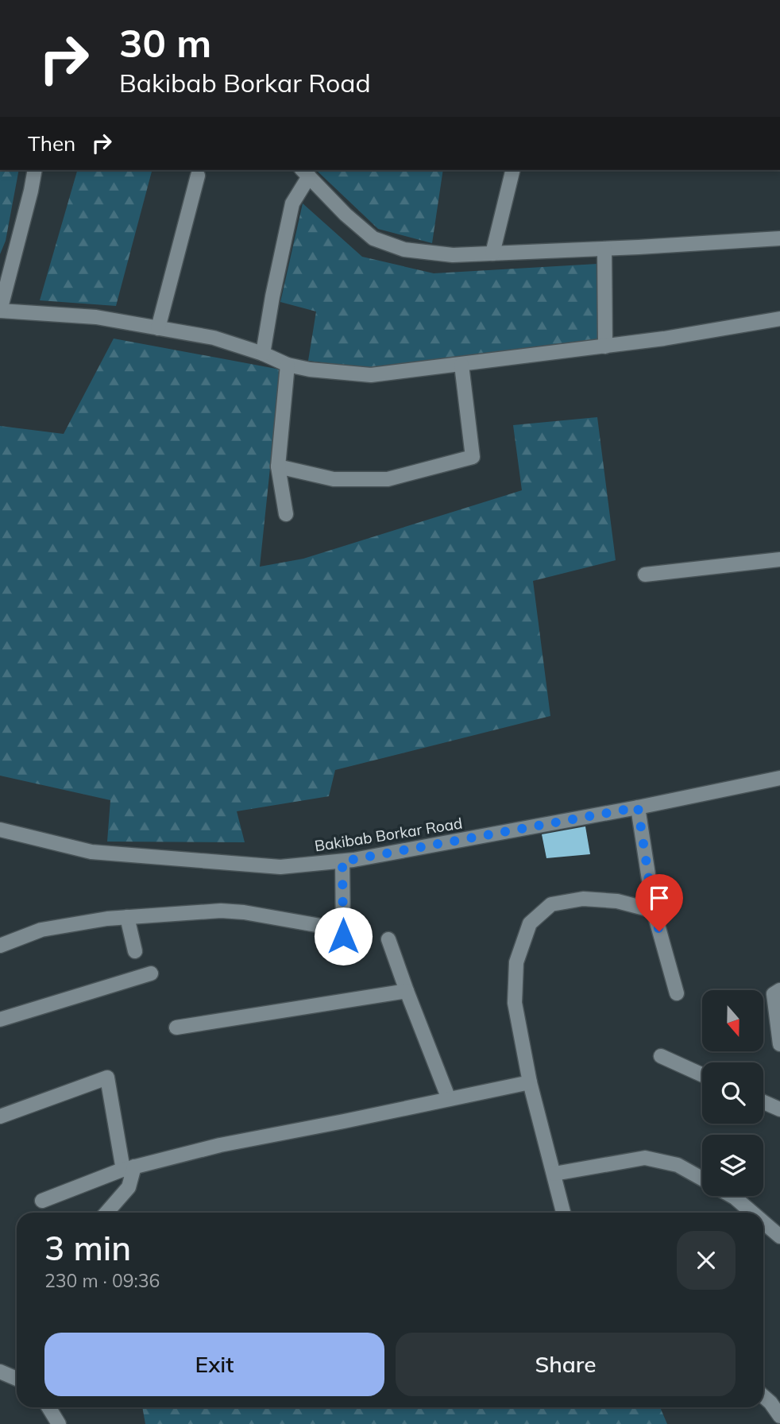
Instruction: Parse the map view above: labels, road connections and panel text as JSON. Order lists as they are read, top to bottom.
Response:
{
  "streets": {
    "street": ["Bakibab Borkar Road"]
  },
  "north": "bottom",
  "page": {
    "turn": ["30 m", "Bakibab Borkar Road"],
    "then": "Then",
    "heading": ["3 min", "230 m · 09:36"],
    "buttons": ["Exit", "Share"]
  }
}
